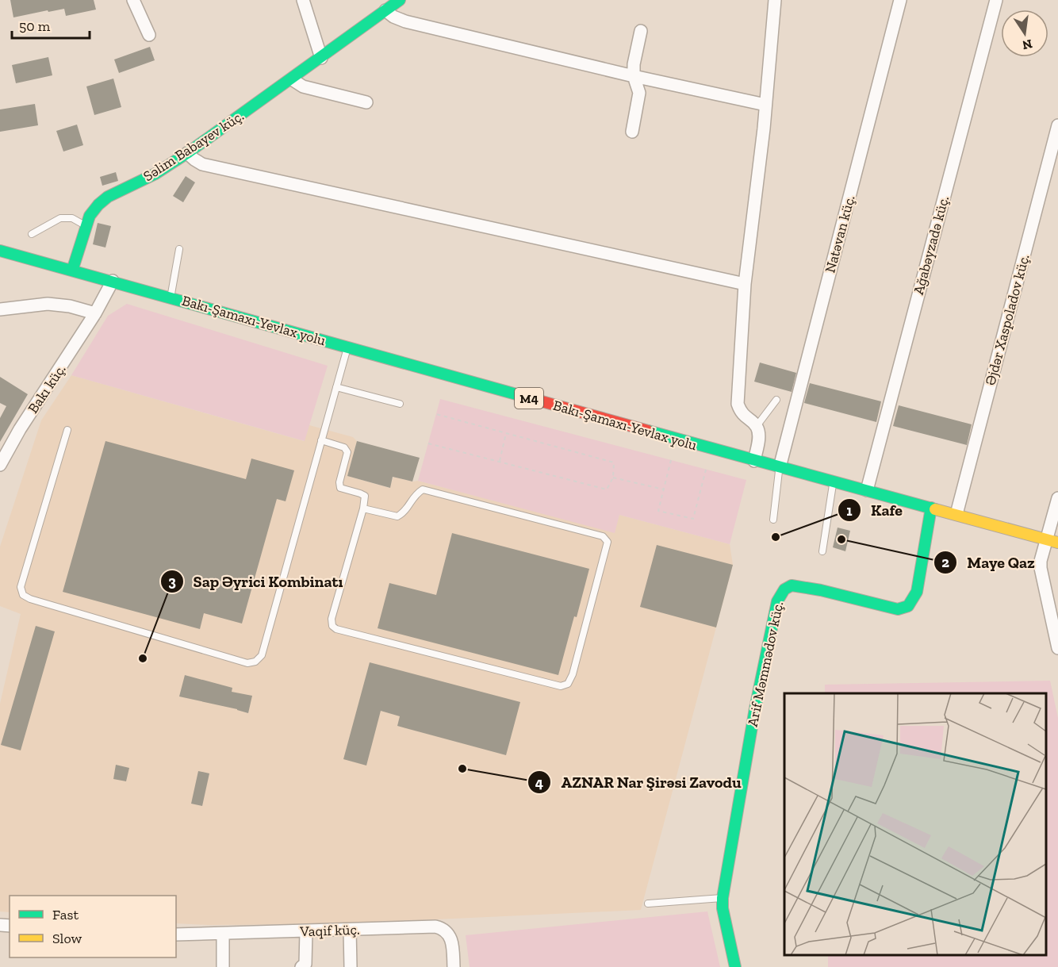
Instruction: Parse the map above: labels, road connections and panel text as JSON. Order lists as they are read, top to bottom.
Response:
{
  "streets": {
    "main road": [
      "Səlim Babayev küç.",
      "Bakı-Şamaxı-Yevlax yolu",
      "M4",
      "Arif Məmmədov küç."
    ],
    "street": [
      "Natəvan küç.",
      "Ağabəyzadə küç.",
      "Əjdər Xaspoladov küç.",
      "Bakı küç.",
      "Vaqif küç."
    ]
  },
  "crossings": [
    ["Səlim Babayev küç.", "Bakı-Şamaxı-Yevlax yolu"],
    ["Natəvan küç.", "Bakı-Şamaxı-Yevlax yolu"],
    ["Ağabəyzadə küç.", "Bakı-Şamaxı-Yevlax yolu"],
    ["Əjdər Xaspoladov küç.", "Bakı-Şamaxı-Yevlax yolu"],
    ["Bakı-Şamaxı-Yevlax yolu", "Bakı küç."],
    ["Bakı-Şamaxı-Yevlax yolu", "Arif Məmmədov küç."]
  ],
  "places": [
    "Kafe",
    "Maye Qaz",
    "Sap Əyrici Kombinatı",
    "AZNAR Nar Şirəsi Zavodu"
  ],
  "legend": ["Fast", "Slow"],
  "scale_bar": "50 m",
  "north": "bottom"
}
